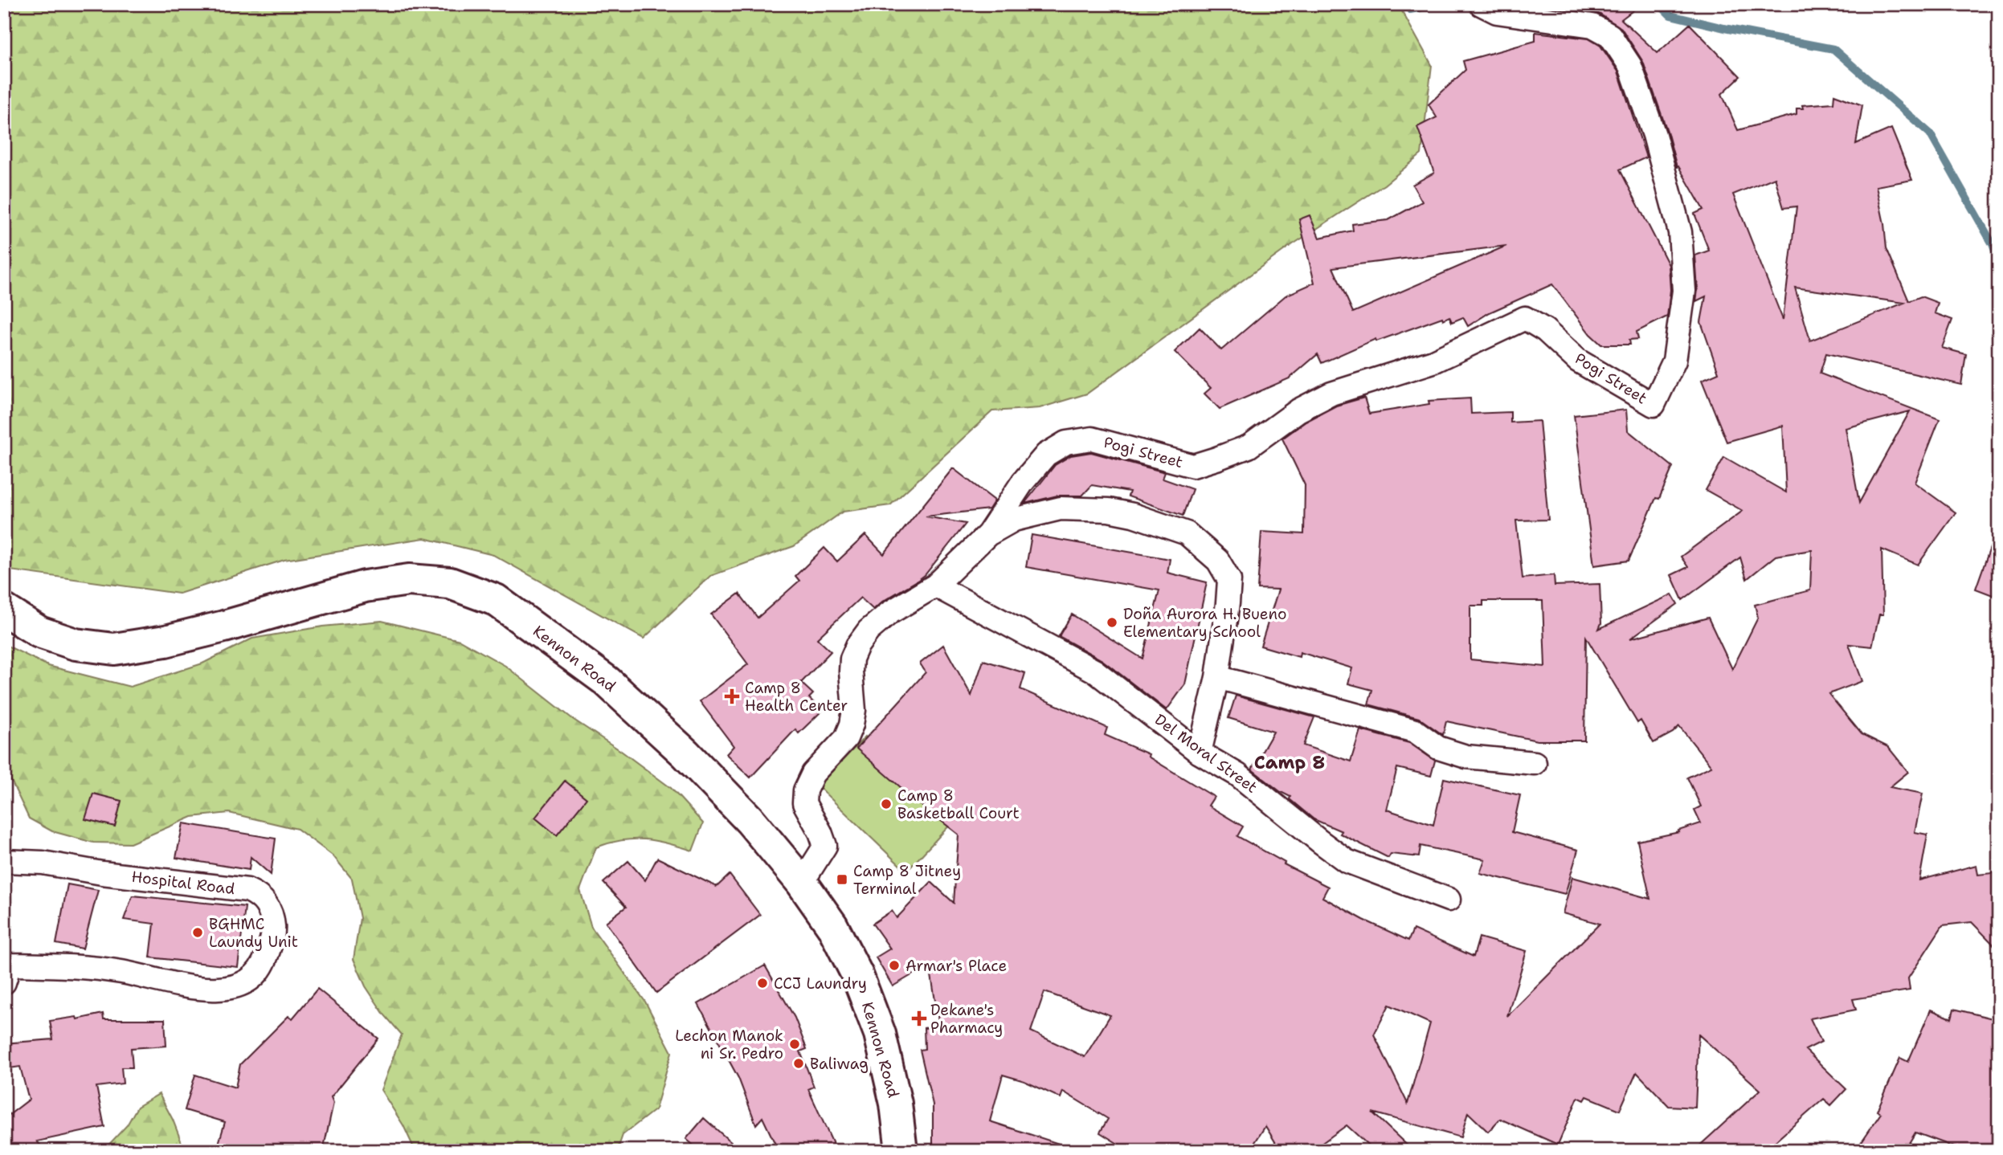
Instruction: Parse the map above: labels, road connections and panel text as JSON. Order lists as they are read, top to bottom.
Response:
{
  "streets": {
    "highway": ["Kennon Road"],
    "street": ["Pogi Street", "Del Moral Street", "Hospital Road"]
  },
  "crossings": [
    ["Pogi Street", "Kennon Road"],
    ["Pogi Street", "Del Moral Street"]
  ],
  "districts": ["Camp 8"],
  "places": {
    "other": [
      "Doña Aurora H. Bueno Elementary School",
      "Camp 8 Basketball Court",
      "BGHMC Laundy Unit",
      "Armar's Place",
      "CCJ Laundry",
      "Lechon Manok ni Sr. Pedro",
      "Baliwag"
    ],
    "health": ["Camp 8 Health Center", "Dekane's Pharmacy"],
    "transit": ["Camp 8 Jitney Terminal"]
  }
}
